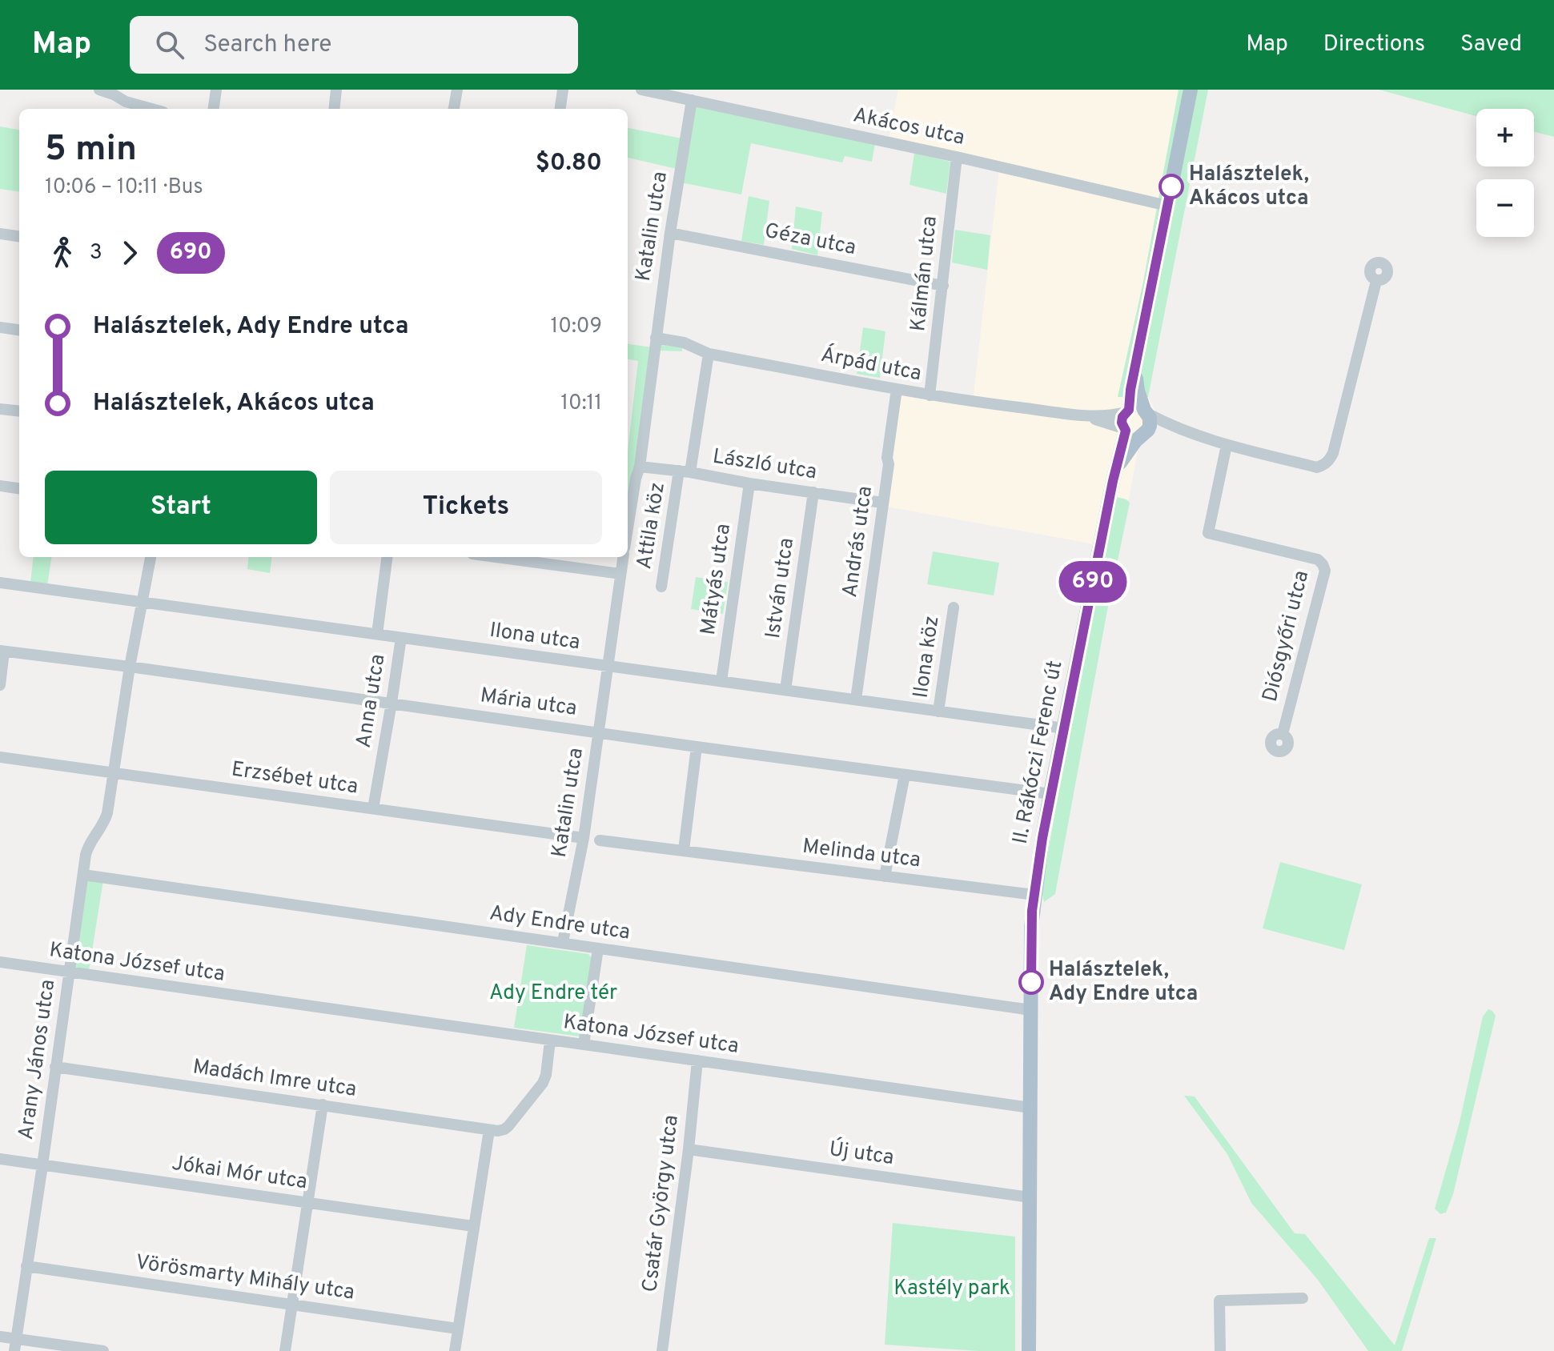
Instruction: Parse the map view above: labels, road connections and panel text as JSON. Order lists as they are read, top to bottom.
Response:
{
  "streets": {
    "main road": ["II. Rákóczi Ferenc út"],
    "street": [
      "Akácos utca",
      "Katalin utca",
      "Géza utca",
      "Kálmán utca",
      "Árpád utca",
      "László utca",
      "Attila köz",
      "András utca",
      "Mátyás utca",
      "István utca",
      "Diósgyőri utca",
      "Ilona utca",
      "Ilona köz",
      "Anna utca",
      "Mária utca",
      "Erzsébet utca",
      "Melinda utca",
      "Ady Endre utca",
      "Katona József utca",
      "Arany János utca",
      "Madách Imre utca",
      "Új utca",
      "Jókai Mór utca",
      "Csatár György utca",
      "Vörösmarty Mihály utca"
    ]
  },
  "crossings": [
    ["Akácos utca", "Katalin utca"],
    ["Akácos utca", "Kálmán utca"],
    ["Akácos utca", "II. Rákóczi Ferenc út"],
    ["Katalin utca", "Géza utca"],
    ["Katalin utca", "Árpád utca"],
    ["Katalin utca", "László utca"],
    ["Katalin utca", "Ilona utca"],
    ["Katalin utca", "Mária utca"],
    ["Katalin utca", "Erzsébet utca"],
    ["Katalin utca", "Ady Endre utca"],
    ["Géza utca", "Kálmán utca"],
    ["Kálmán utca", "Árpád utca"],
    ["Árpád utca", "Attila köz"],
    ["Árpád utca", "András utca"],
    ["Árpád utca", "II. Rákóczi Ferenc út"],
    ["László utca", "Attila köz"],
    ["László utca", "András utca"],
    ["László utca", "Mátyás utca"],
    ["László utca", "István utca"],
    ["András utca", "Ilona utca"],
    ["Mátyás utca", "Ilona utca"],
    ["István utca", "Ilona utca"],
    ["Ilona utca", "Ilona köz"],
    ["Ilona utca", "Anna utca"],
    ["Ilona utca", "II. Rákóczi Ferenc út"],
    ["Ilona utca", "Arany János utca"],
    ["Anna utca", "Mária utca"],
    ["Anna utca", "Erzsébet utca"],
    ["Mária utca", "II. Rákóczi Ferenc út"],
    ["Mária utca", "Arany János utca"],
    ["II. Rákóczi Ferenc út", "Melinda utca"],
    ["II. Rákóczi Ferenc út", "Ady Endre utca"],
    ["II. Rákóczi Ferenc út", "Katona József utca"],
    ["II. Rákóczi Ferenc út", "Új utca"],
    ["Erzsébet utca", "Arany János utca"],
    ["Ady Endre utca", "Arany János utca"],
    ["Katona József utca", "Arany János utca"],
    ["Katona József utca", "Csatár György utca"],
    ["Arany János utca", "Madách Imre utca"],
    ["Arany János utca", "Jókai Mór utca"],
    ["Arany János utca", "Vörösmarty Mihály utca"],
    ["Új utca", "Csatár György utca"]
  ],
  "parks": ["Ady Endre tér", "Kastély park"],
  "places": ["Halásztelek, Akácos utca", "Halásztelek, Ady Endre utca"],
  "lines": ["bus line 690"],
  "page": {
    "header": "Map",
    "search": "Search here",
    "nav": ["Map", "Directions", "Saved"],
    "on_map": "690",
    "map_buttons": ["+", "−"],
    "heading": ["5 min", "10:06 – 10:11 · Bus", "$0.80"],
    "legs": ["3", "690"],
    "list": [
      {
        "name": "Halásztelek, Ady Endre utca",
        "value": "10:09"
      },
      {
        "name": "Halásztelek, Akácos utca",
        "value": "10:11"
      }
    ],
    "buttons": ["Start", "Tickets"]
  }
}
